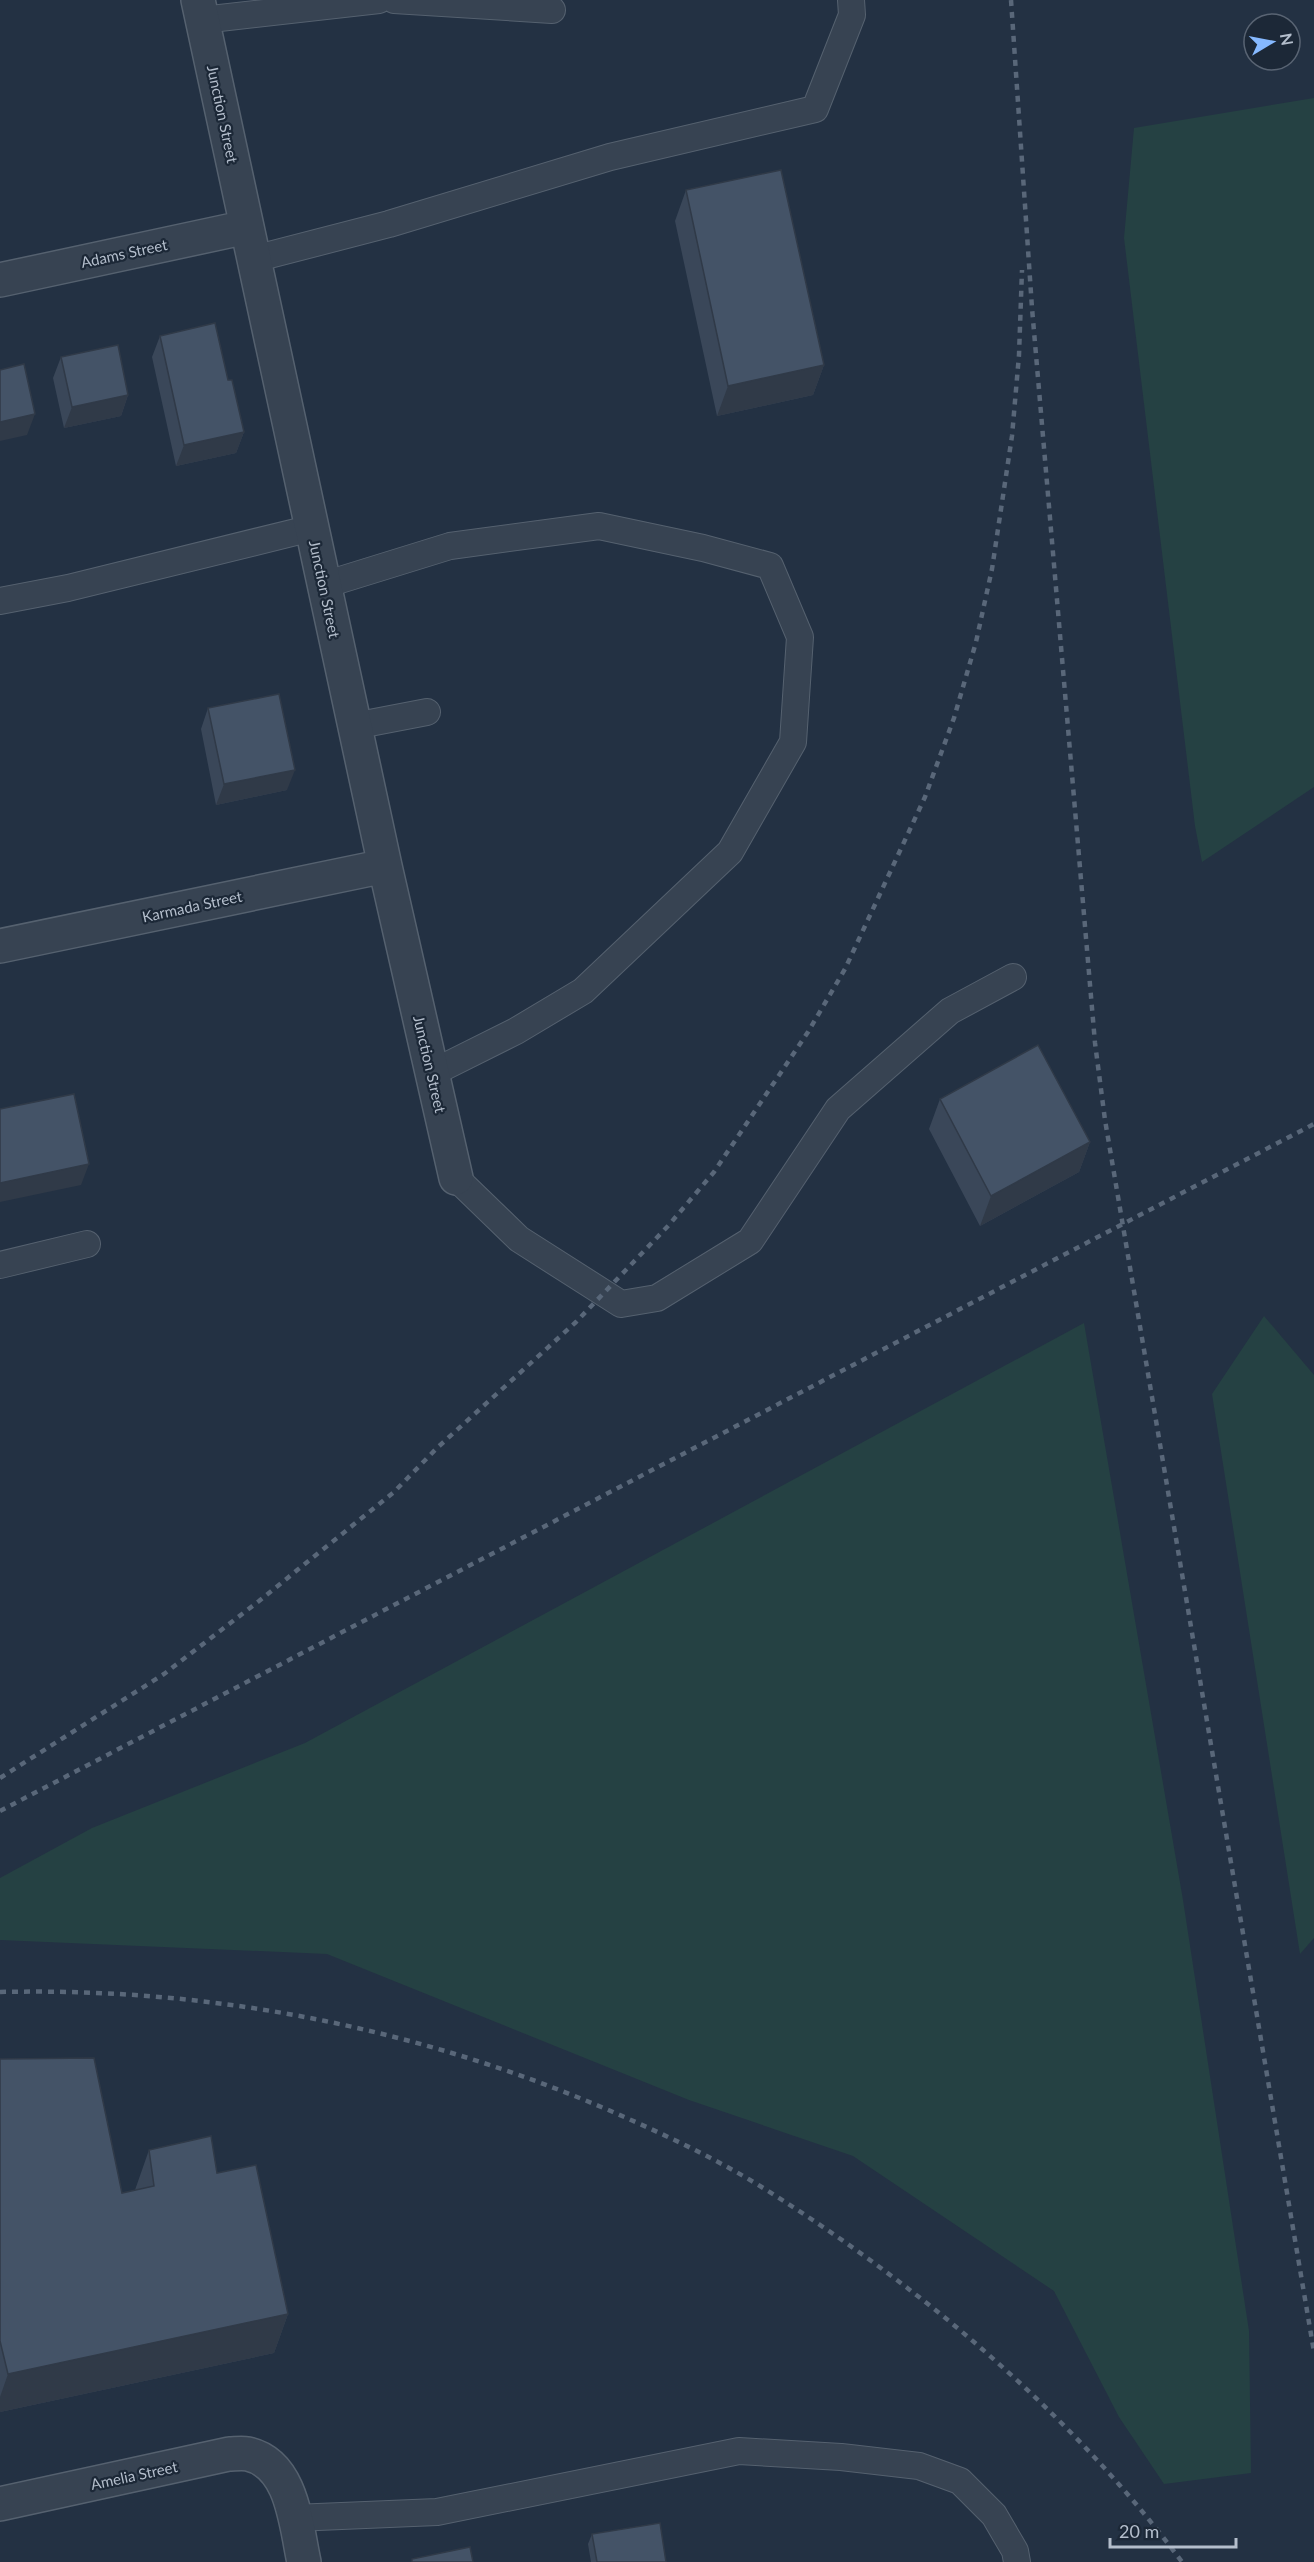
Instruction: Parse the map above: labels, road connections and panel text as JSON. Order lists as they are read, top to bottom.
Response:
{
  "streets": {
    "street": [
      "Junction Street",
      "Adams Street",
      "Karmada Street",
      "Amelia Street"
    ]
  },
  "crossings": [
    ["Junction Street", "Adams Street"],
    ["Junction Street", "Karmada Street"]
  ],
  "scale_bar": "20 m",
  "north": "right"
}
